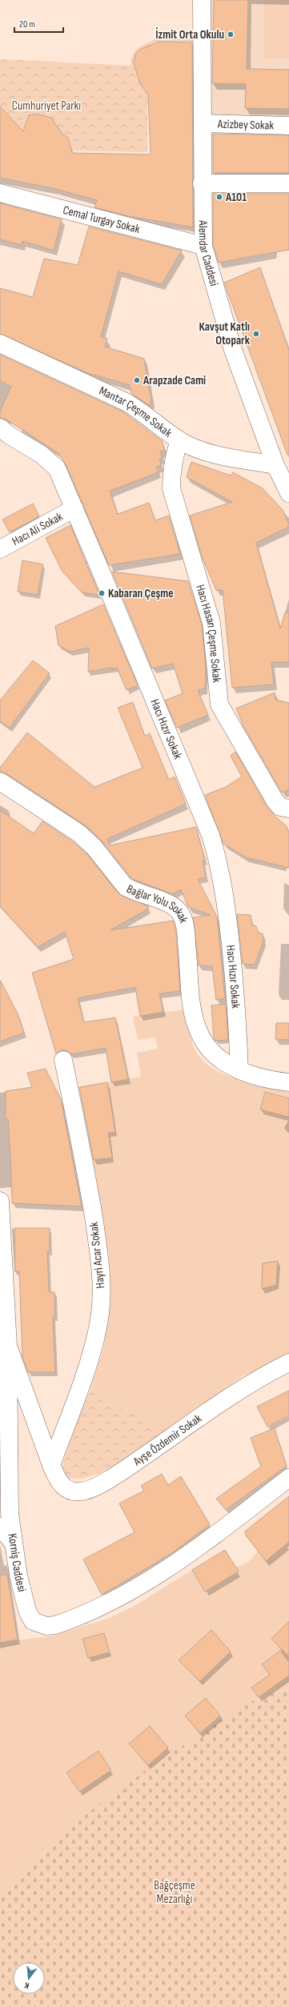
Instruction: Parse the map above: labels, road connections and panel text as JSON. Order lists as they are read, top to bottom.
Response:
{
  "streets": {
    "street": [
      "Azizbey Sokak",
      "Cemal Turgay Sokak",
      "Alemdar Caddesi",
      "Mantar Çeşme Sokak",
      "Hacı Ali Sokak",
      "Hacı Hasan Çeşme Sokak",
      "Hacı Hızır Sokak",
      "Bağlar Yolu Sokak",
      "Hayri Acar Sokak",
      "Ayşe Özdemir Sokak",
      "Korniş Caddesi"
    ]
  },
  "crossings": [
    ["Azizbey Sokak", "Alemdar Caddesi"],
    ["Cemal Turgay Sokak", "Alemdar Caddesi"],
    ["Alemdar Caddesi", "Mantar Çeşme Sokak"],
    ["Mantar Çeşme Sokak", "Hacı Hasan Çeşme Sokak"],
    ["Hacı Ali Sokak", "Hacı Hızır Sokak"],
    ["Hacı Hızır Sokak", "Bağlar Yolu Sokak"],
    ["Hayri Acar Sokak", "Ayşe Özdemir Sokak"],
    ["Ayşe Özdemir Sokak", "Korniş Caddesi"]
  ],
  "parks": ["Cumhuriyet Parkı", "Bağçeşme Mezarlığı"],
  "places": [
    "İzmit Orta Okulu",
    "A101",
    "Kavşut Katlı Otopark",
    "Arapzade Cami",
    "Kabaran Çeşme"
  ],
  "scale_bar": "20 m",
  "north": "bottom"
}
